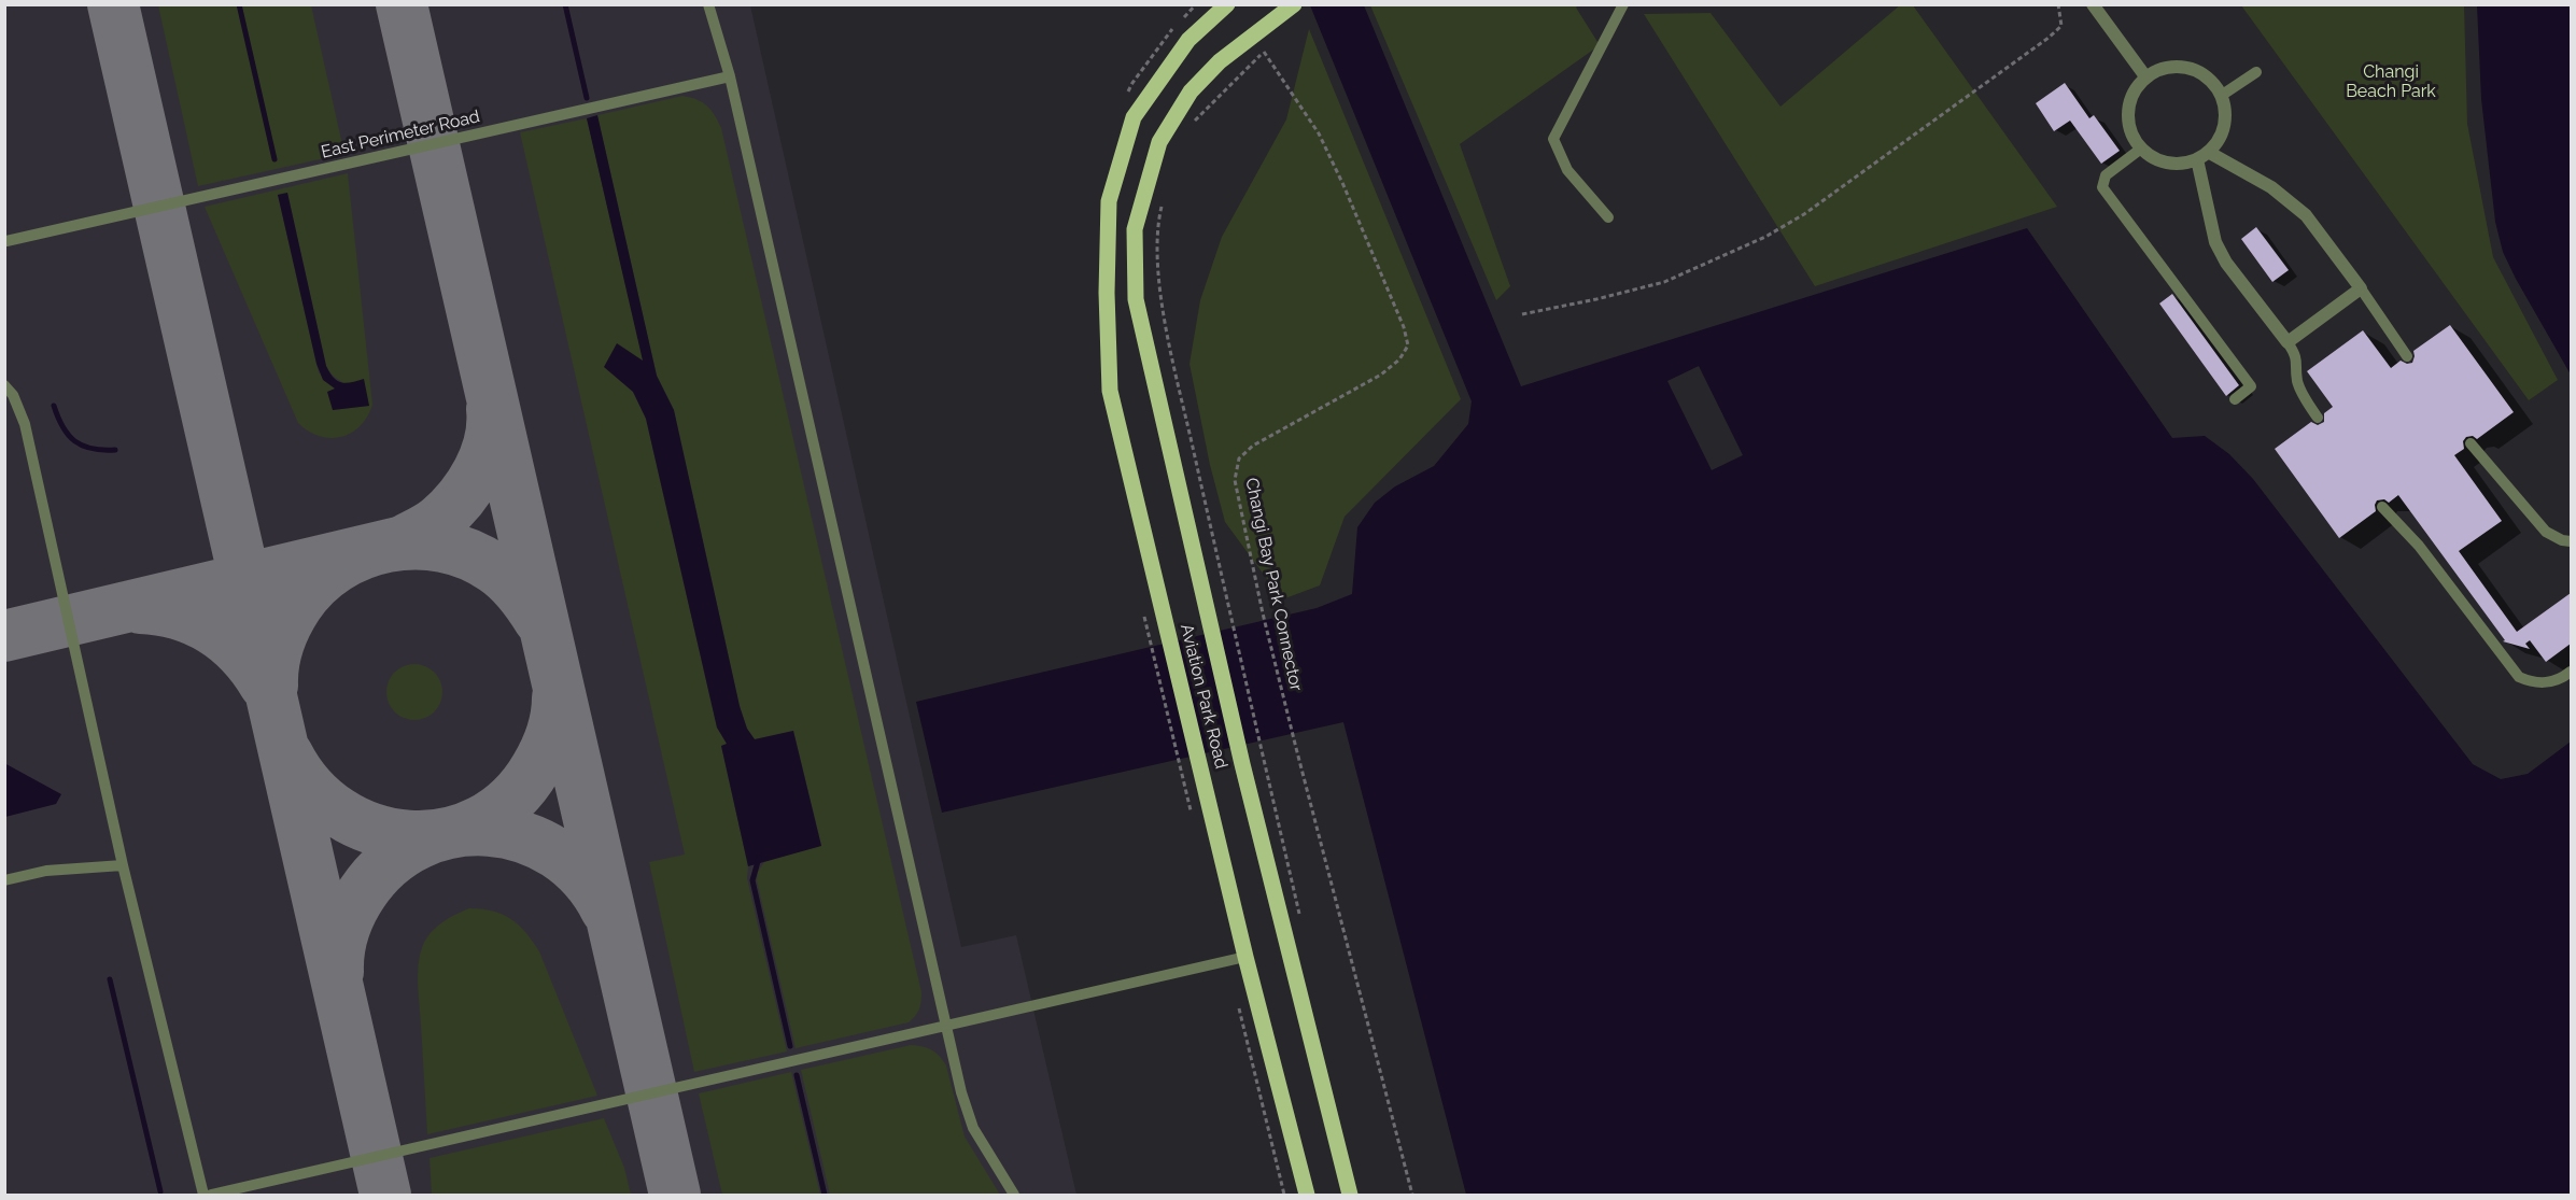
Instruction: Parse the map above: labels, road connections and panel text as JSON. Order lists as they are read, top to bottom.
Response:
{
  "streets": {
    "main road": ["Aviation Park Road"],
    "lane": ["East Perimeter Road"],
    "path": ["Changi Bay Park Connector"]
  },
  "parks": ["Changi Beach Park"]
}
